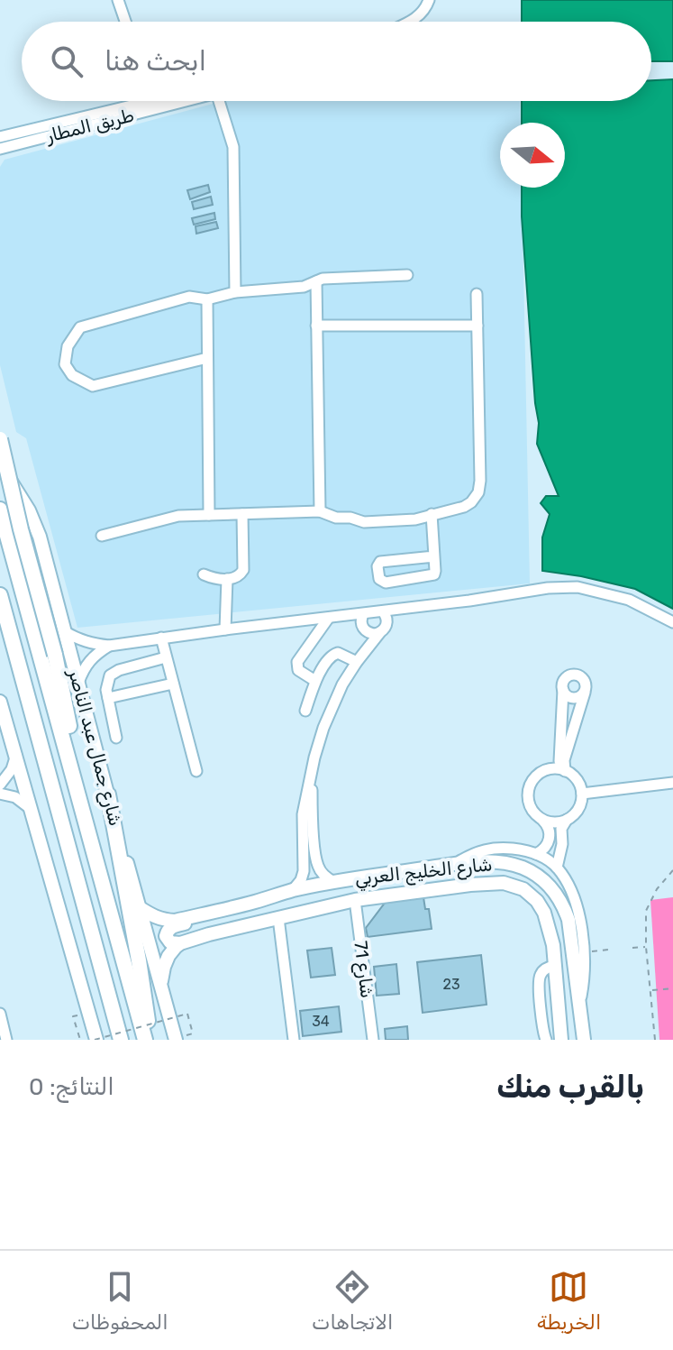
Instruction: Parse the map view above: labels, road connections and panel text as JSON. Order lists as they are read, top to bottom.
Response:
{
  "streets": {
    "highway": ["شارع جمال عبد الناصر"],
    "main road": ["شارع الخليج العربي"],
    "street": ["طريق المطار", "شارع 71"]
  },
  "crossings": [
    ["شارع جمال عبد الناصر", "شارع الخليج العربي"],
    ["شارع الخليج العربي", "شارع 71"]
  ],
  "house_numbers": ["23", "34"],
  "north": "right",
  "page": {
    "search": "ابحث هنا",
    "heading": ["بالقرب منك", "النتائج: 0"],
    "nav": ["الخريطة", "الاتجاهات", "المحفوظات"]
  }
}
